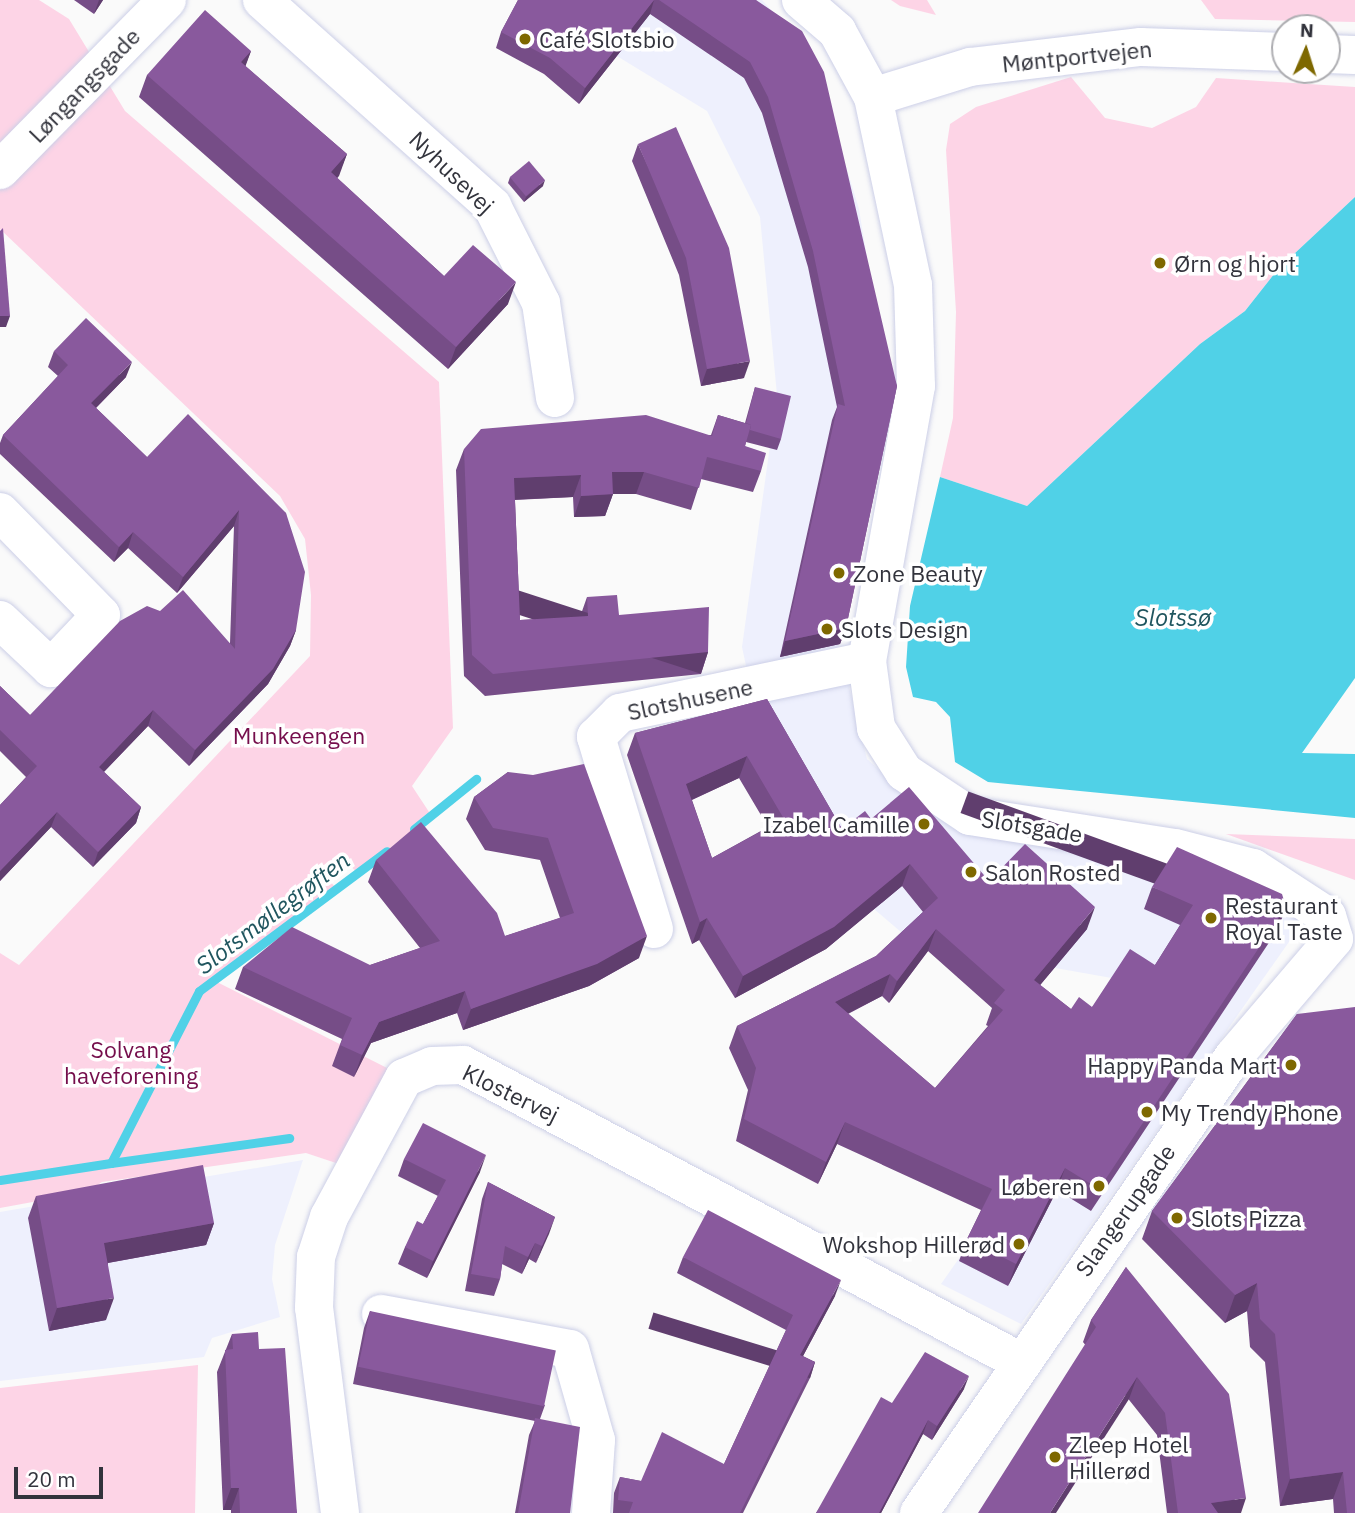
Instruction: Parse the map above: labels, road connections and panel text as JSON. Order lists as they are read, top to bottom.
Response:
{
  "streets": {
    "street": [
      "Møntportvejen",
      "Løngangsgade",
      "Nyhusevej",
      "Slotshusene",
      "Slotsgade",
      "Klostervej",
      "Slangerupgade"
    ]
  },
  "crossings": [
    ["Møntportvejen", "Slotsgade"],
    ["Slotshusene", "Slotsgade"],
    ["Slotsgade", "Slangerupgade"],
    ["Klostervej", "Slangerupgade"]
  ],
  "water": ["Slotssø", "Slotsmøllegrøften"],
  "parks": ["Munkeengen", "Solvang haveforening"],
  "places": [
    "Café Slotsbio",
    "Ørn og hjort",
    "Zone Beauty",
    "Slots Design",
    "Izabel Camille",
    "Salon Rosted",
    "Restaurant Royal Taste",
    "Happy Panda Mart",
    "My Trendy Phone",
    "Løberen",
    "Slots Pizza",
    "Wokshop Hillerød",
    "Zleep Hotel Hillerød"
  ],
  "scale_bar": "20 m",
  "north": "top"
}
